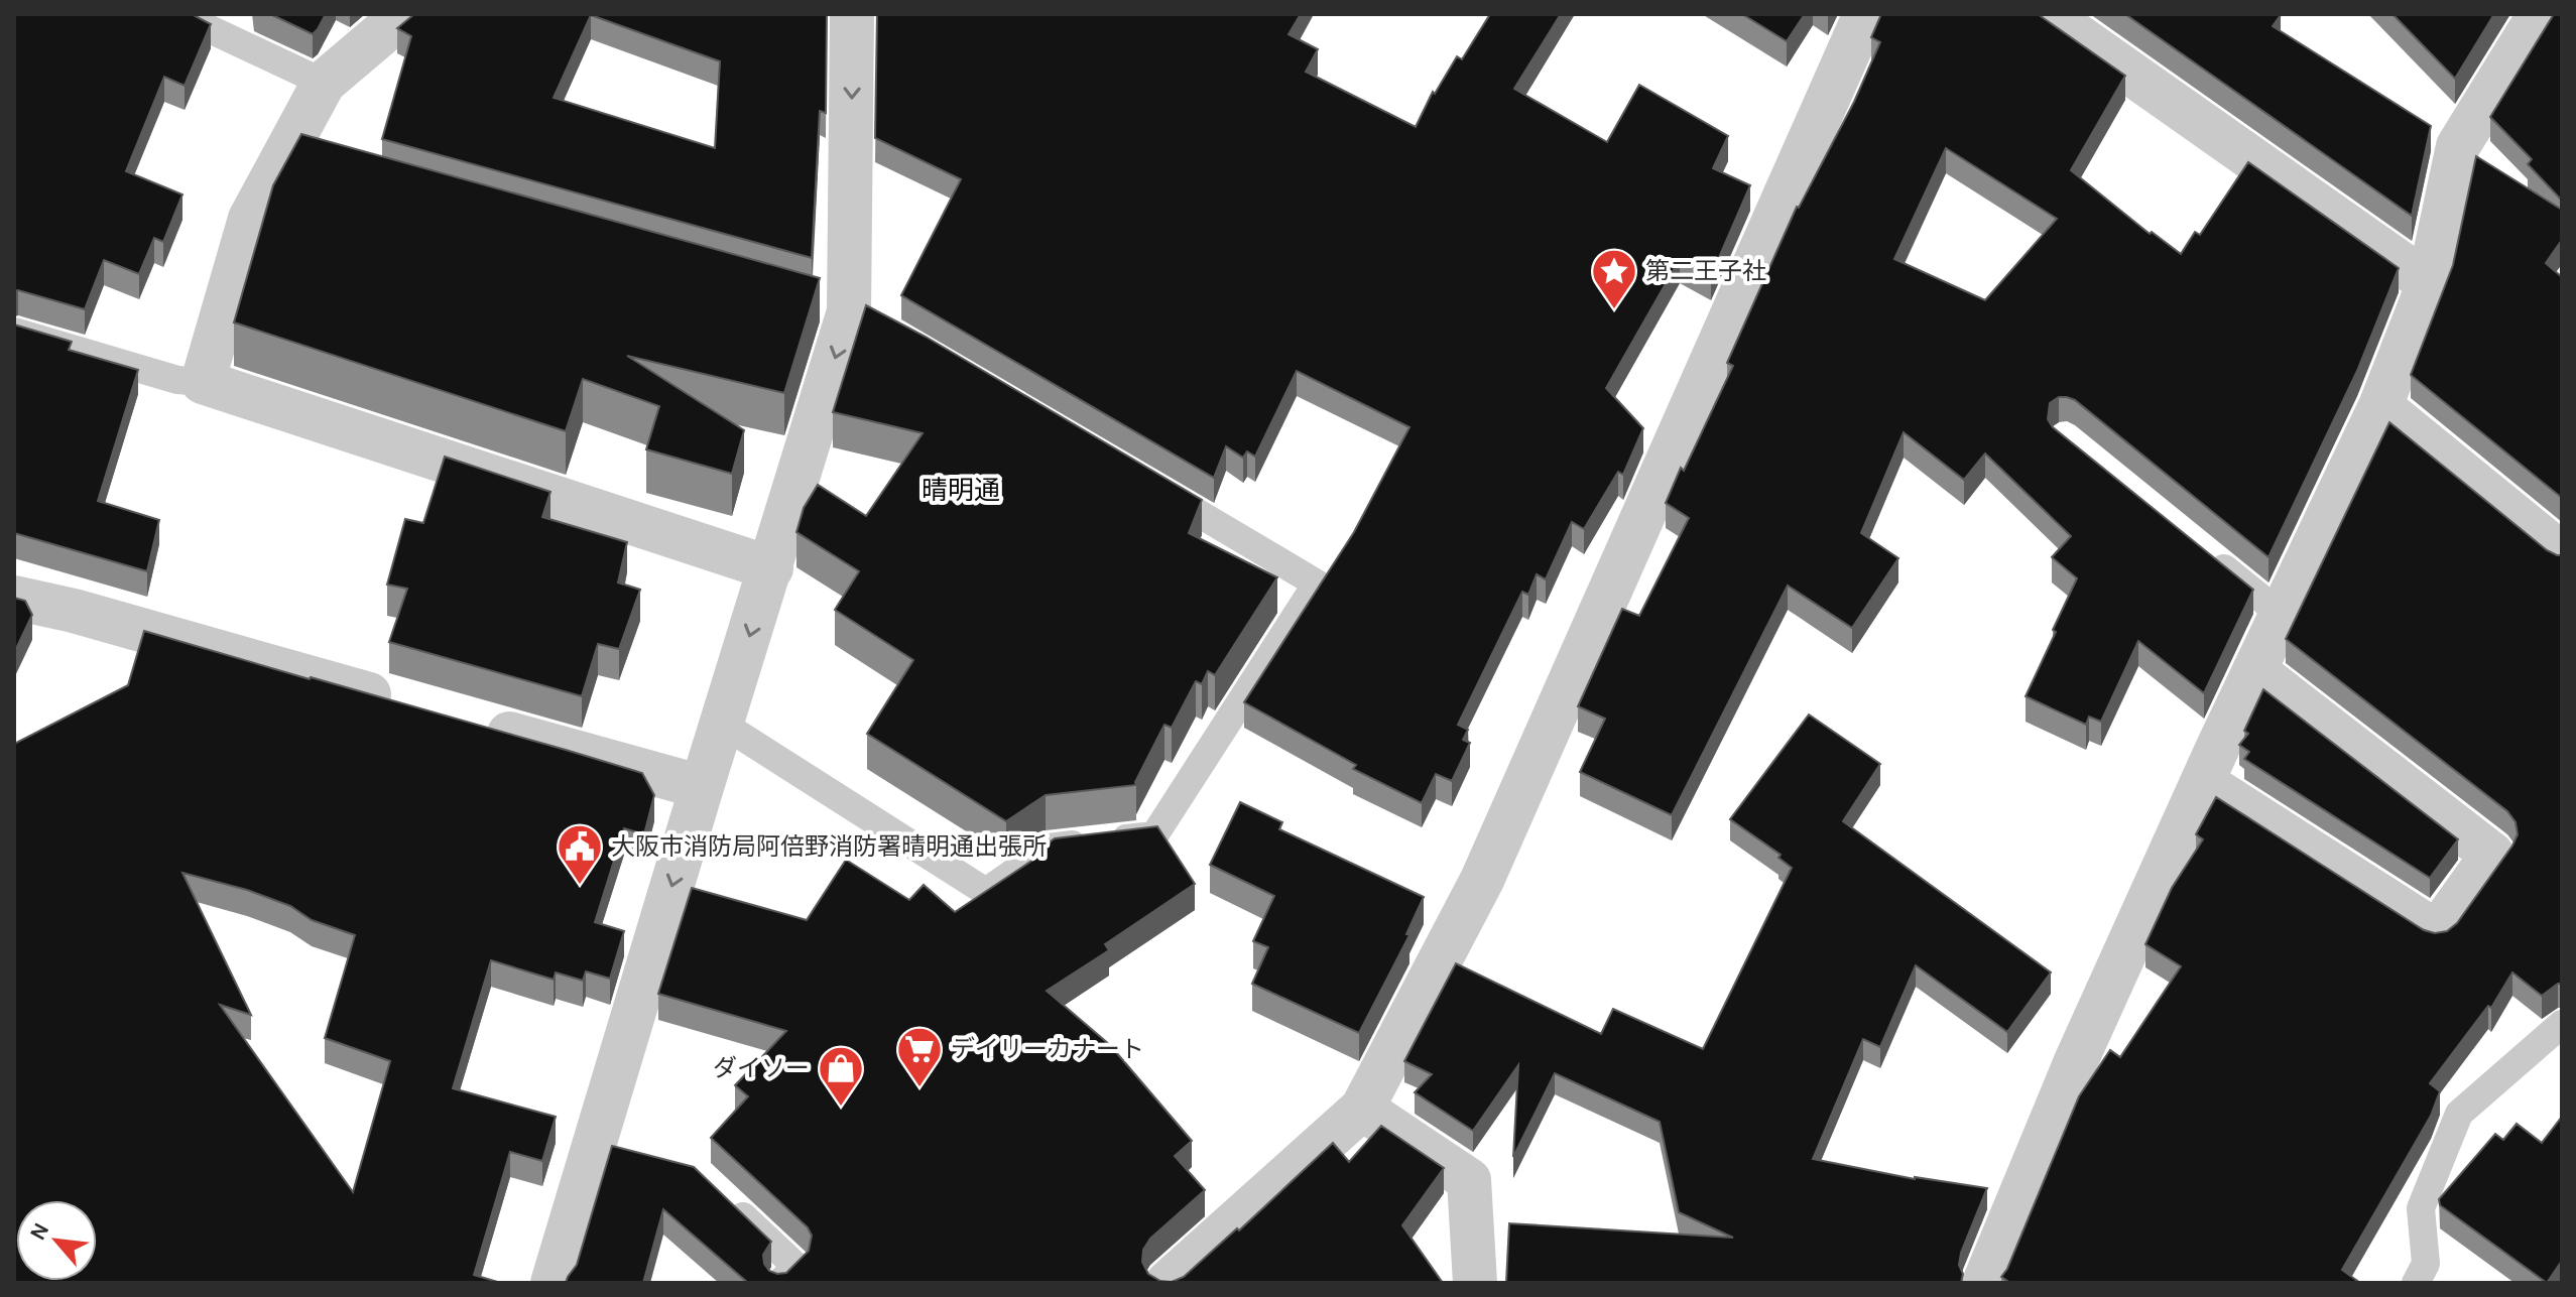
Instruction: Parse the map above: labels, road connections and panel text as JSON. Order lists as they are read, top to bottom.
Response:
{
  "districts": ["晴明通"],
  "places": {
    "place": ["第二王子社"],
    "public building": ["大阪市消防局阿倍野消防署晴明通出張所"],
    "supermarket": ["デイリーカナート"],
    "shop": ["ダイソー"]
  },
  "north": "top left"
}
